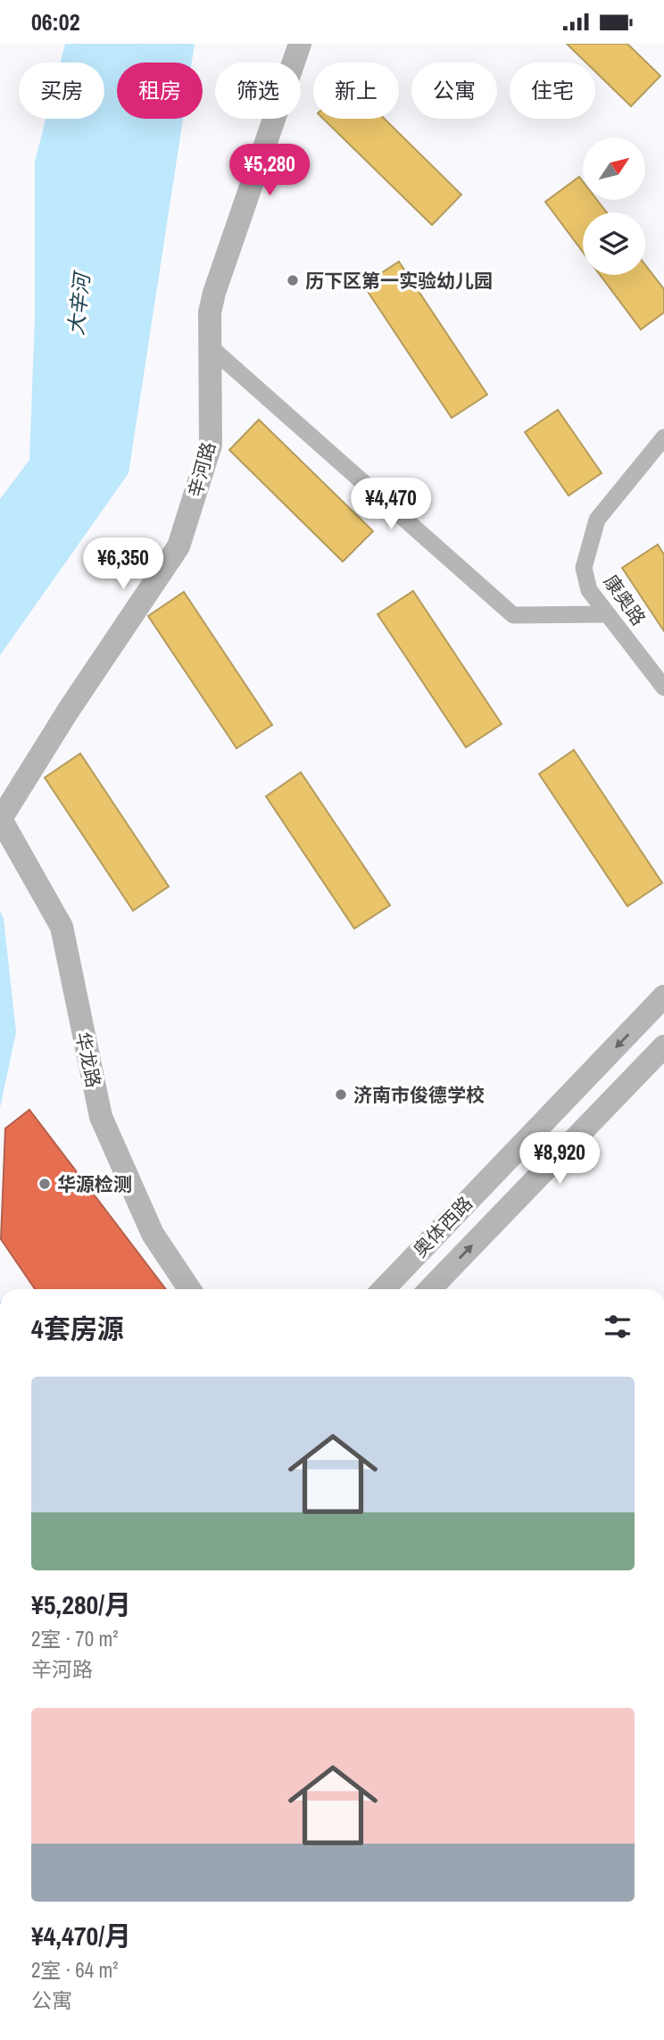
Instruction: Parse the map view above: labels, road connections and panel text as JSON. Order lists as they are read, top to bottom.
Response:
{
  "streets": {
    "main road": ["辛河路", "华龙路", "奥体西路"],
    "street": ["康奥路"]
  },
  "crossings": [
    ["辛河路", "华龙路"]
  ],
  "water": ["大辛河"],
  "places": ["历下区第一实验幼儿园", "济南市俊德学校", "华源检测"],
  "north": "top right",
  "page": {
    "status": "06:02",
    "chip": [
      "买房",
      "租房",
      "筛选",
      "新上",
      "公寓",
      "住宅"
    ],
    "price": [
      "¥5,280",
      "¥4,470",
      "¥6,350",
      "¥8,920"
    ],
    "heading": "4套房源",
    "list": [
      {
        "name": "¥5,280/月",
        "note": "2室 · 70 m² · 辛河路"
      },
      {
        "name": "¥4,470/月",
        "note": "2室 · 64 m² · 公寓"
      }
    ]
  }
}
